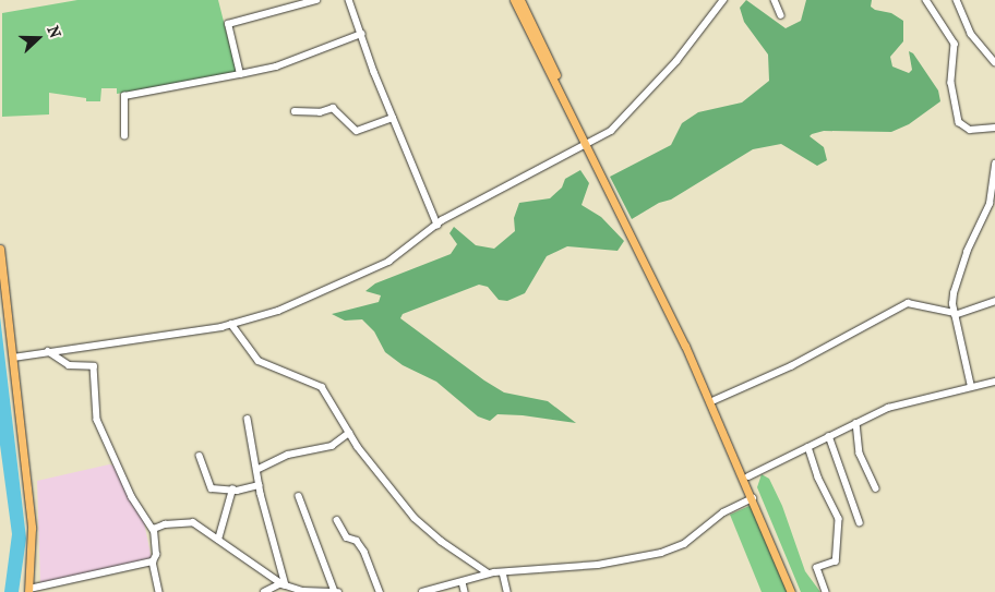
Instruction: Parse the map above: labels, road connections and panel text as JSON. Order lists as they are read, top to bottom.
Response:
{
  "north": "right"
}
